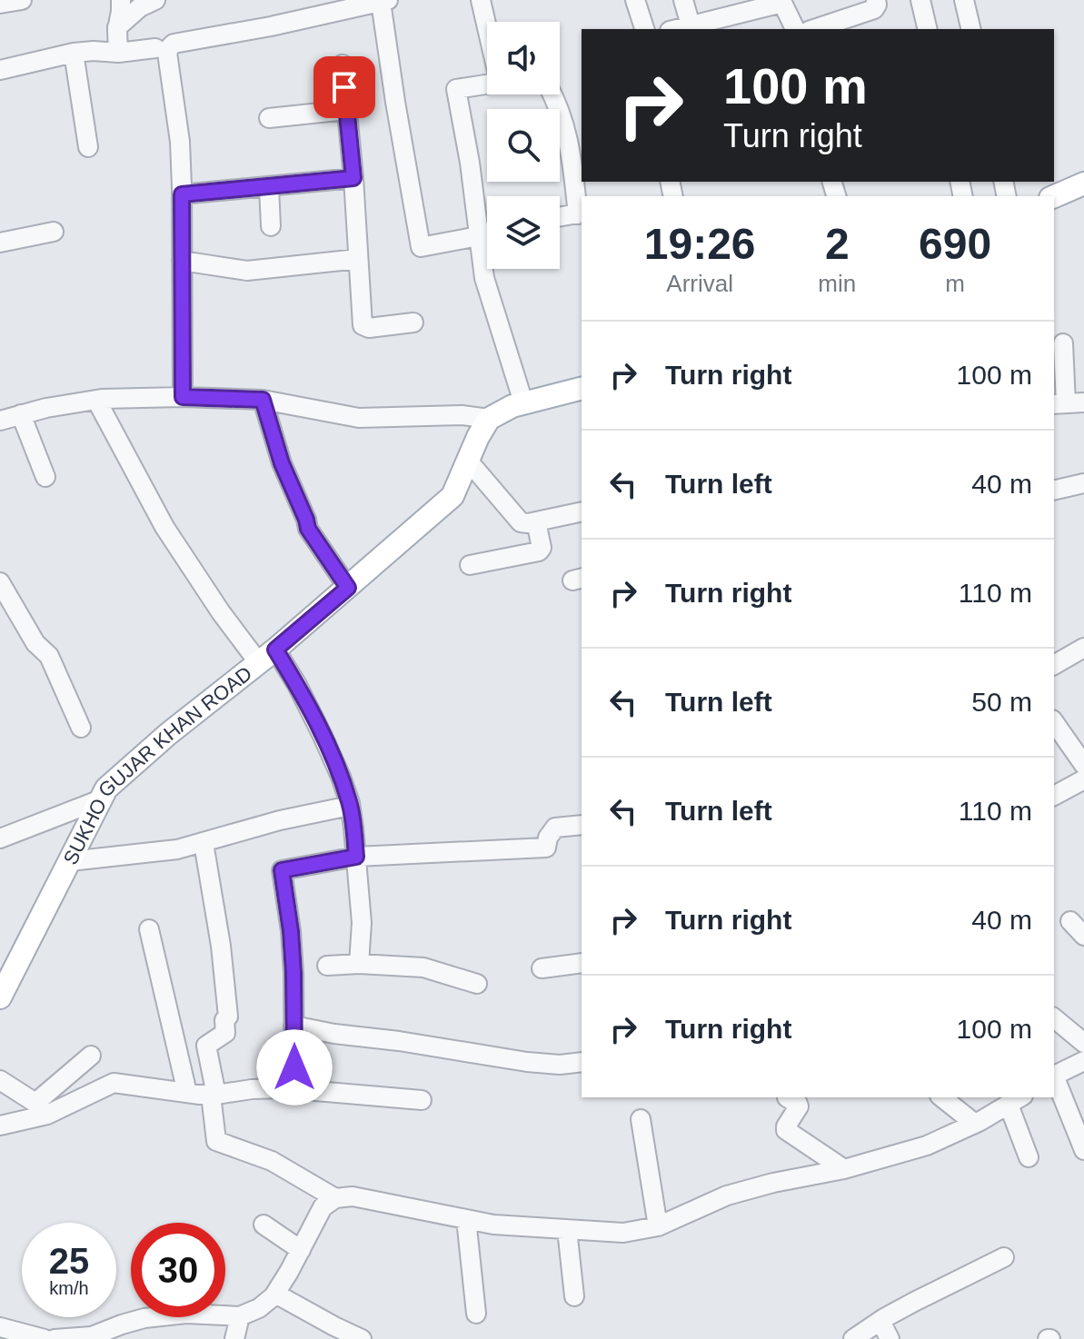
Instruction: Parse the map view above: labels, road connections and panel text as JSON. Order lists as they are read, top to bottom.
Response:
{
  "streets": {
    "main road": ["SUKHO GUJAR KHAN ROAD"]
  },
  "page": {
    "turn": ["100 m", "Turn right"],
    "eta": [
      "19:26",
      "Arrival",
      "2",
      "min",
      "690",
      "m"
    ],
    "list": [
      {
        "name": "Turn right",
        "value": "100 m"
      },
      {
        "name": "Turn left",
        "value": "40 m"
      },
      {
        "name": "Turn right",
        "value": "110 m"
      },
      {
        "name": "Turn left",
        "value": "50 m"
      },
      {
        "name": "Turn left",
        "value": "110 m"
      },
      {
        "name": "Turn right",
        "value": "40 m"
      },
      {
        "name": "Turn right",
        "value": "100 m"
      }
    ],
    "speed": "25 km/h",
    "limit": "30"
  }
}
